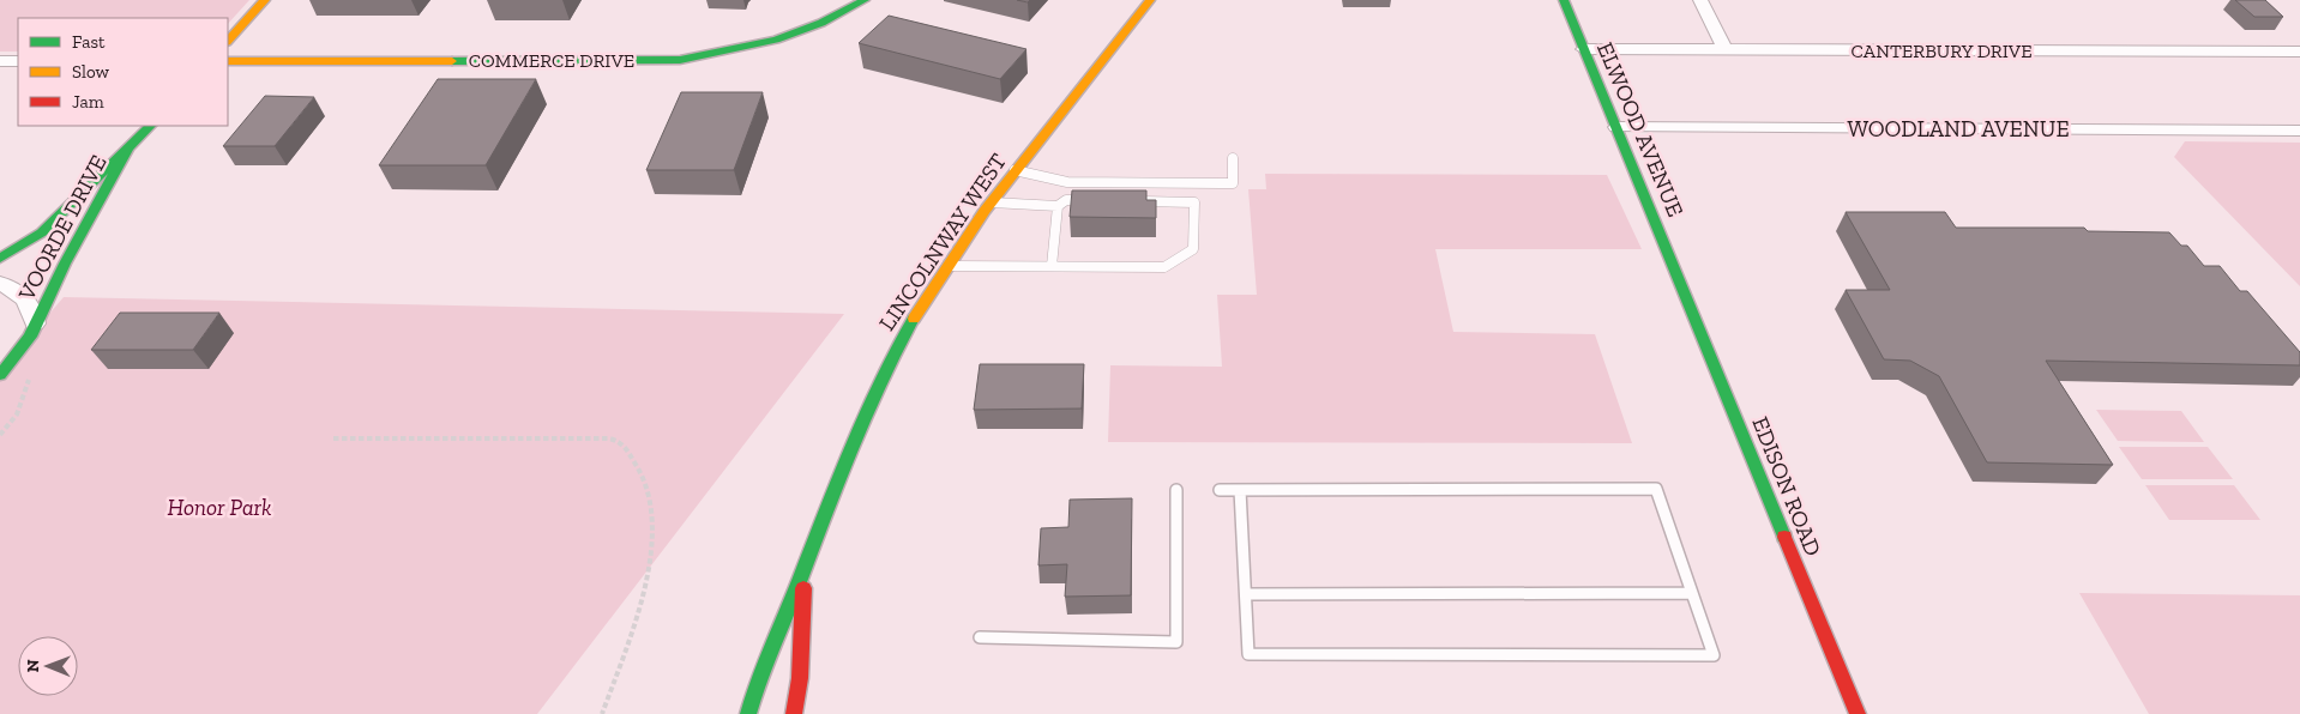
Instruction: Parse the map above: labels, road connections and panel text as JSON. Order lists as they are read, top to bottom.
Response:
{
  "streets": {
    "street": [
      "CANTERBURY DRIVE",
      "COMMERCE DRIVE",
      "WOODLAND AVENUE",
      "ELWOOD AVENUE",
      "VOORDE DRIVE",
      "LINCOLNWAY WEST",
      "EDISON ROAD"
    ]
  },
  "crossings": [
    ["CANTERBURY DRIVE", "ELWOOD AVENUE"],
    ["WOODLAND AVENUE", "ELWOOD AVENUE"],
    ["ELWOOD AVENUE", "EDISON ROAD"]
  ],
  "parks": ["Honor Park"],
  "legend": ["Fast", "Slow", "Jam"],
  "north": "left"
}
